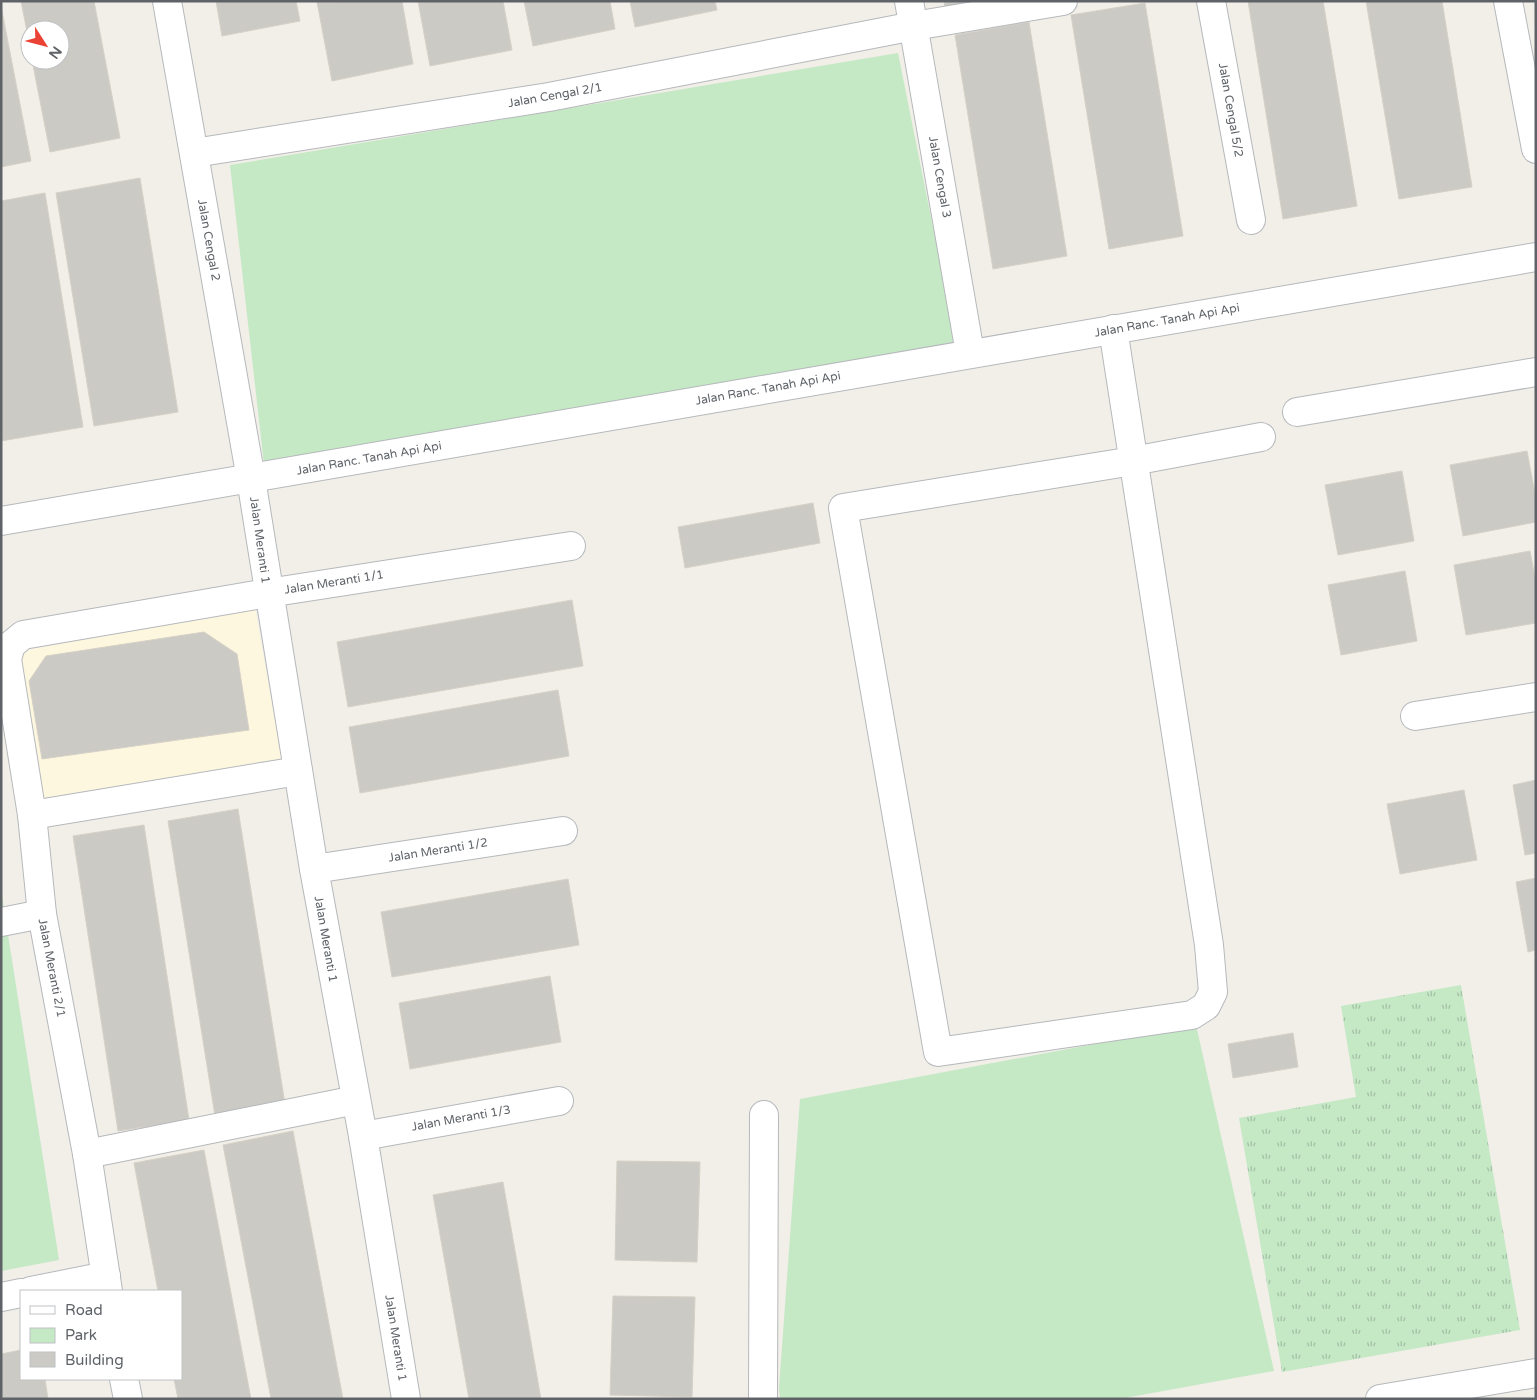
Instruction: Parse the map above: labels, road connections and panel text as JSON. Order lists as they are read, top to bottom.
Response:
{
  "streets": {
    "street": [
      "Jalan Cengal 2/1",
      "Jalan Cengal 5/2",
      "Jalan Cengal 3",
      "Jalan Cengal 2",
      "Jalan Ranc. Tanah Api Api",
      "Jalan Meranti 1",
      "Jalan Meranti 1/1",
      "Jalan Meranti 1/2",
      "Jalan Meranti 2/1",
      "Jalan Meranti 1/3"
    ]
  },
  "crossings": [
    ["Jalan Cengal 2/1", "Jalan Cengal 3"],
    ["Jalan Cengal 2/1", "Jalan Cengal 2"],
    ["Jalan Cengal 3", "Jalan Ranc. Tanah Api Api"],
    ["Jalan Cengal 2", "Jalan Ranc. Tanah Api Api"],
    ["Jalan Cengal 2", "Jalan Meranti 1"],
    ["Jalan Ranc. Tanah Api Api", "Jalan Meranti 1"],
    ["Jalan Meranti 1", "Jalan Meranti 1/1"],
    ["Jalan Meranti 1", "Jalan Meranti 1/2"],
    ["Jalan Meranti 1", "Jalan Meranti 1/3"],
    ["Jalan Meranti 1/1", "Jalan Meranti 2/1"]
  ],
  "legend": ["Road", "Park", "Building"],
  "north": "bottom right"
}
